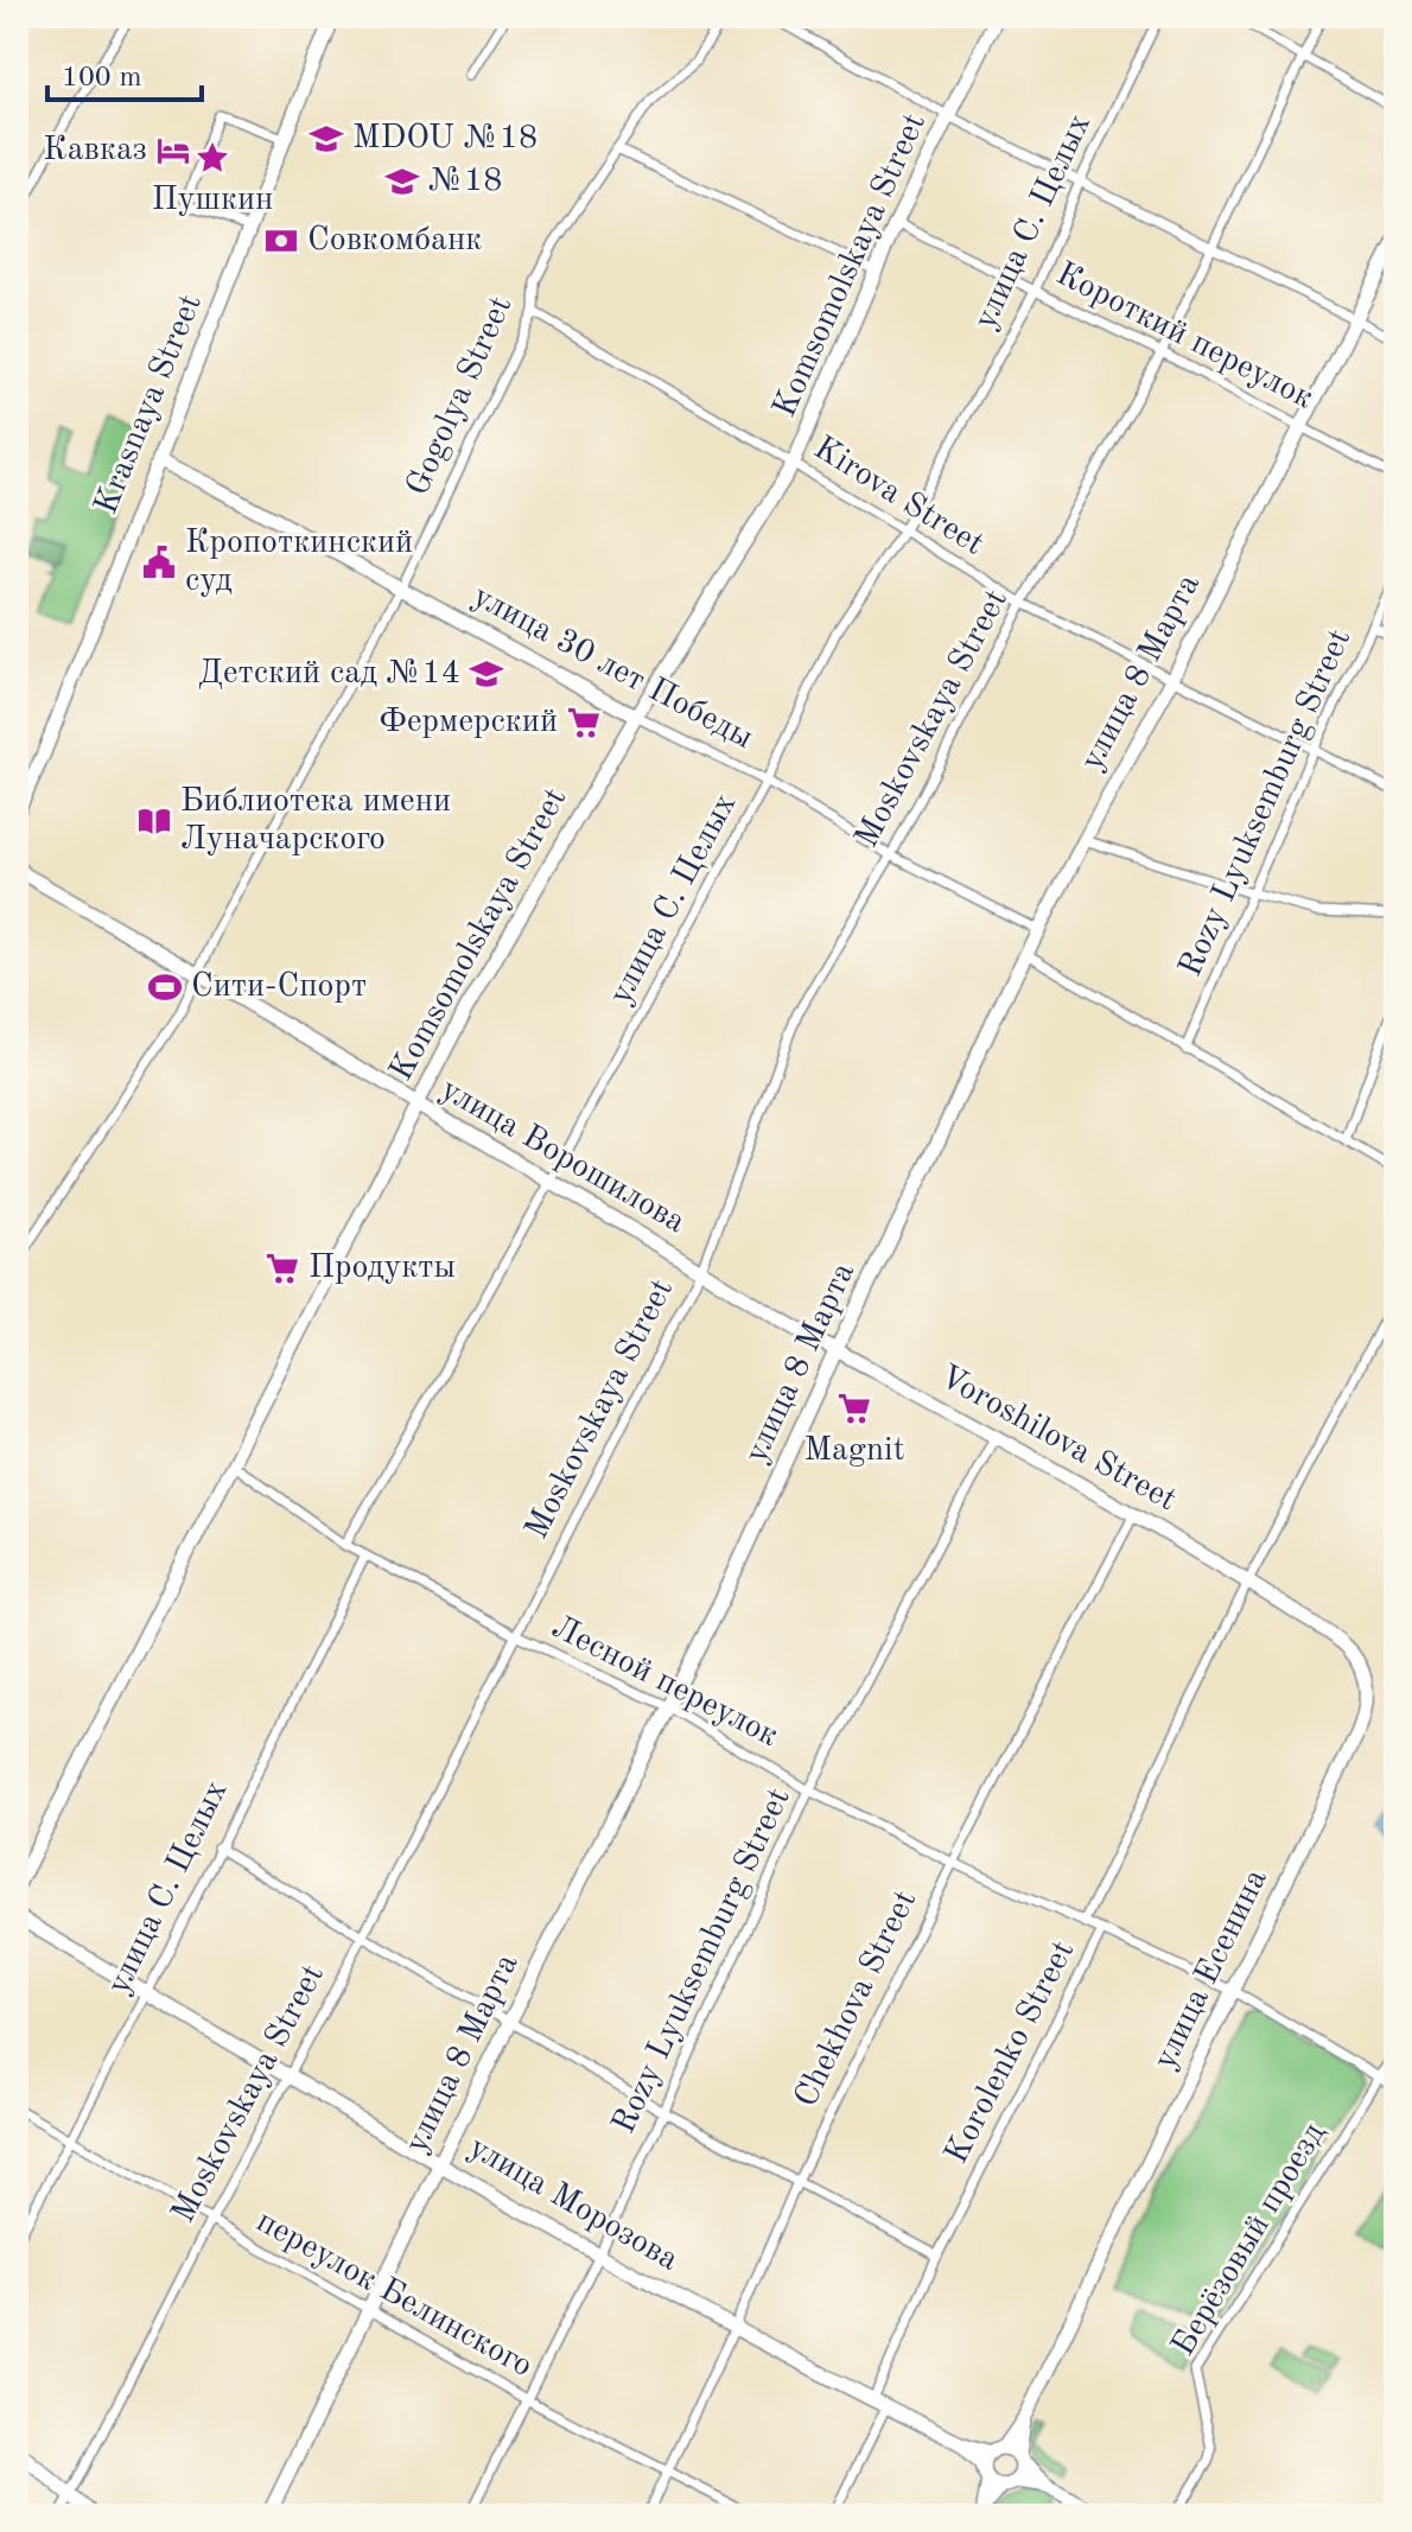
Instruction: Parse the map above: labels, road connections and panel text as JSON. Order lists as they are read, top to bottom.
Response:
{
  "streets": {
    "main road": [
      "Komsomolskaya Street",
      "Krasnaya Street",
      "улица 30 лет Победы",
      "улица 8 Марта",
      "улица Ворошилова",
      "Voroshilova Street",
      "улица Есенина",
      "улица Морозова"
    ],
    "street": [
      "улица С. Целых",
      "Короткий переулок",
      "Gogolya Street",
      "Kirova Street",
      "Moskovskaya Street",
      "Rozy Lyuksemburg Street",
      "Лесной переулок",
      "Chekhova Street",
      "Korolenko Street",
      "Берёзовый проезд",
      "переулок Белинского"
    ]
  },
  "crossings": [
    ["улица С. Целых", "Короткий переулок"],
    ["улица С. Целых", "Kirova Street"],
    ["улица С. Целых", "улица 30 лет Победы"],
    ["улица С. Целых", "улица Ворошилова"],
    ["улица С. Целых", "Лесной переулок"],
    ["улица С. Целых", "улица Морозова"],
    ["улица С. Целых", "переулок Белинского"],
    ["Komsomolskaya Street", "Короткий переулок"],
    ["Komsomolskaya Street", "Kirova Street"],
    ["Komsomolskaya Street", "улица 30 лет Победы"],
    ["Komsomolskaya Street", "улица Ворошилова"],
    ["Komsomolskaya Street", "Лесной переулок"],
    ["Короткий переулок", "улица 8 Марта"],
    ["Короткий переулок", "Moskovskaya Street"],
    ["Gogolya Street", "Kirova Street"],
    ["Gogolya Street", "улица 30 лет Победы"],
    ["Gogolya Street", "улица Ворошилова"],
    ["Krasnaya Street", "улица 30 лет Победы"],
    ["Kirova Street", "улица 8 Марта"],
    ["Kirova Street", "Moskovskaya Street"],
    ["Kirova Street", "Rozy Lyuksemburg Street"],
    ["улица 30 лет Победы", "улица 8 Марта"],
    ["улица 30 лет Победы", "Moskovskaya Street"],
    ["улица 8 Марта", "улица Ворошилова"],
    ["улица 8 Марта", "Voroshilova Street"],
    ["улица 8 Марта", "Лесной переулок"],
    ["улица 8 Марта", "улица Морозова"],
    ["улица 8 Марта", "переулок Белинского"],
    ["Moskovskaya Street", "улица Ворошилова"],
    ["Moskovskaya Street", "Лесной переулок"],
    ["Moskovskaya Street", "улица Морозова"],
    ["Moskovskaya Street", "переулок Белинского"],
    ["Rozy Lyuksemburg Street", "Voroshilova Street"],
    ["Rozy Lyuksemburg Street", "Лесной переулок"],
    ["Rozy Lyuksemburg Street", "улица Морозова"],
    ["Rozy Lyuksemburg Street", "переулок Белинского"],
    ["улица Ворошилова", "Voroshilova Street"],
    ["Voroshilova Street", "улица Есенина"],
    ["Voroshilova Street", "Chekhova Street"],
    ["Voroshilova Street", "Korolenko Street"],
    ["Лесной переулок", "Chekhova Street"],
    ["Лесной переулок", "Korolenko Street"],
    ["улица Есенина", "Korolenko Street"],
    ["Chekhova Street", "улица Морозова"],
    ["Chekhova Street", "переулок Белинского"],
    ["Korolenko Street", "улица Морозова"]
  ],
  "places": {
    "school or university": ["MDOU №18", "№18", "Детский сад №14"],
    "hotel": ["Кавказ"],
    "place": ["Пушкин"],
    "bank": ["Совкомбанк"],
    "public building": ["Кропоткинский суд"],
    "supermarket": ["Фермерский", "Продукты", "Magnit"],
    "library": ["Библиотека имени Луначарского"],
    "sports": ["Сити-Спорт"]
  },
  "scale_bar": "100 m"
}
